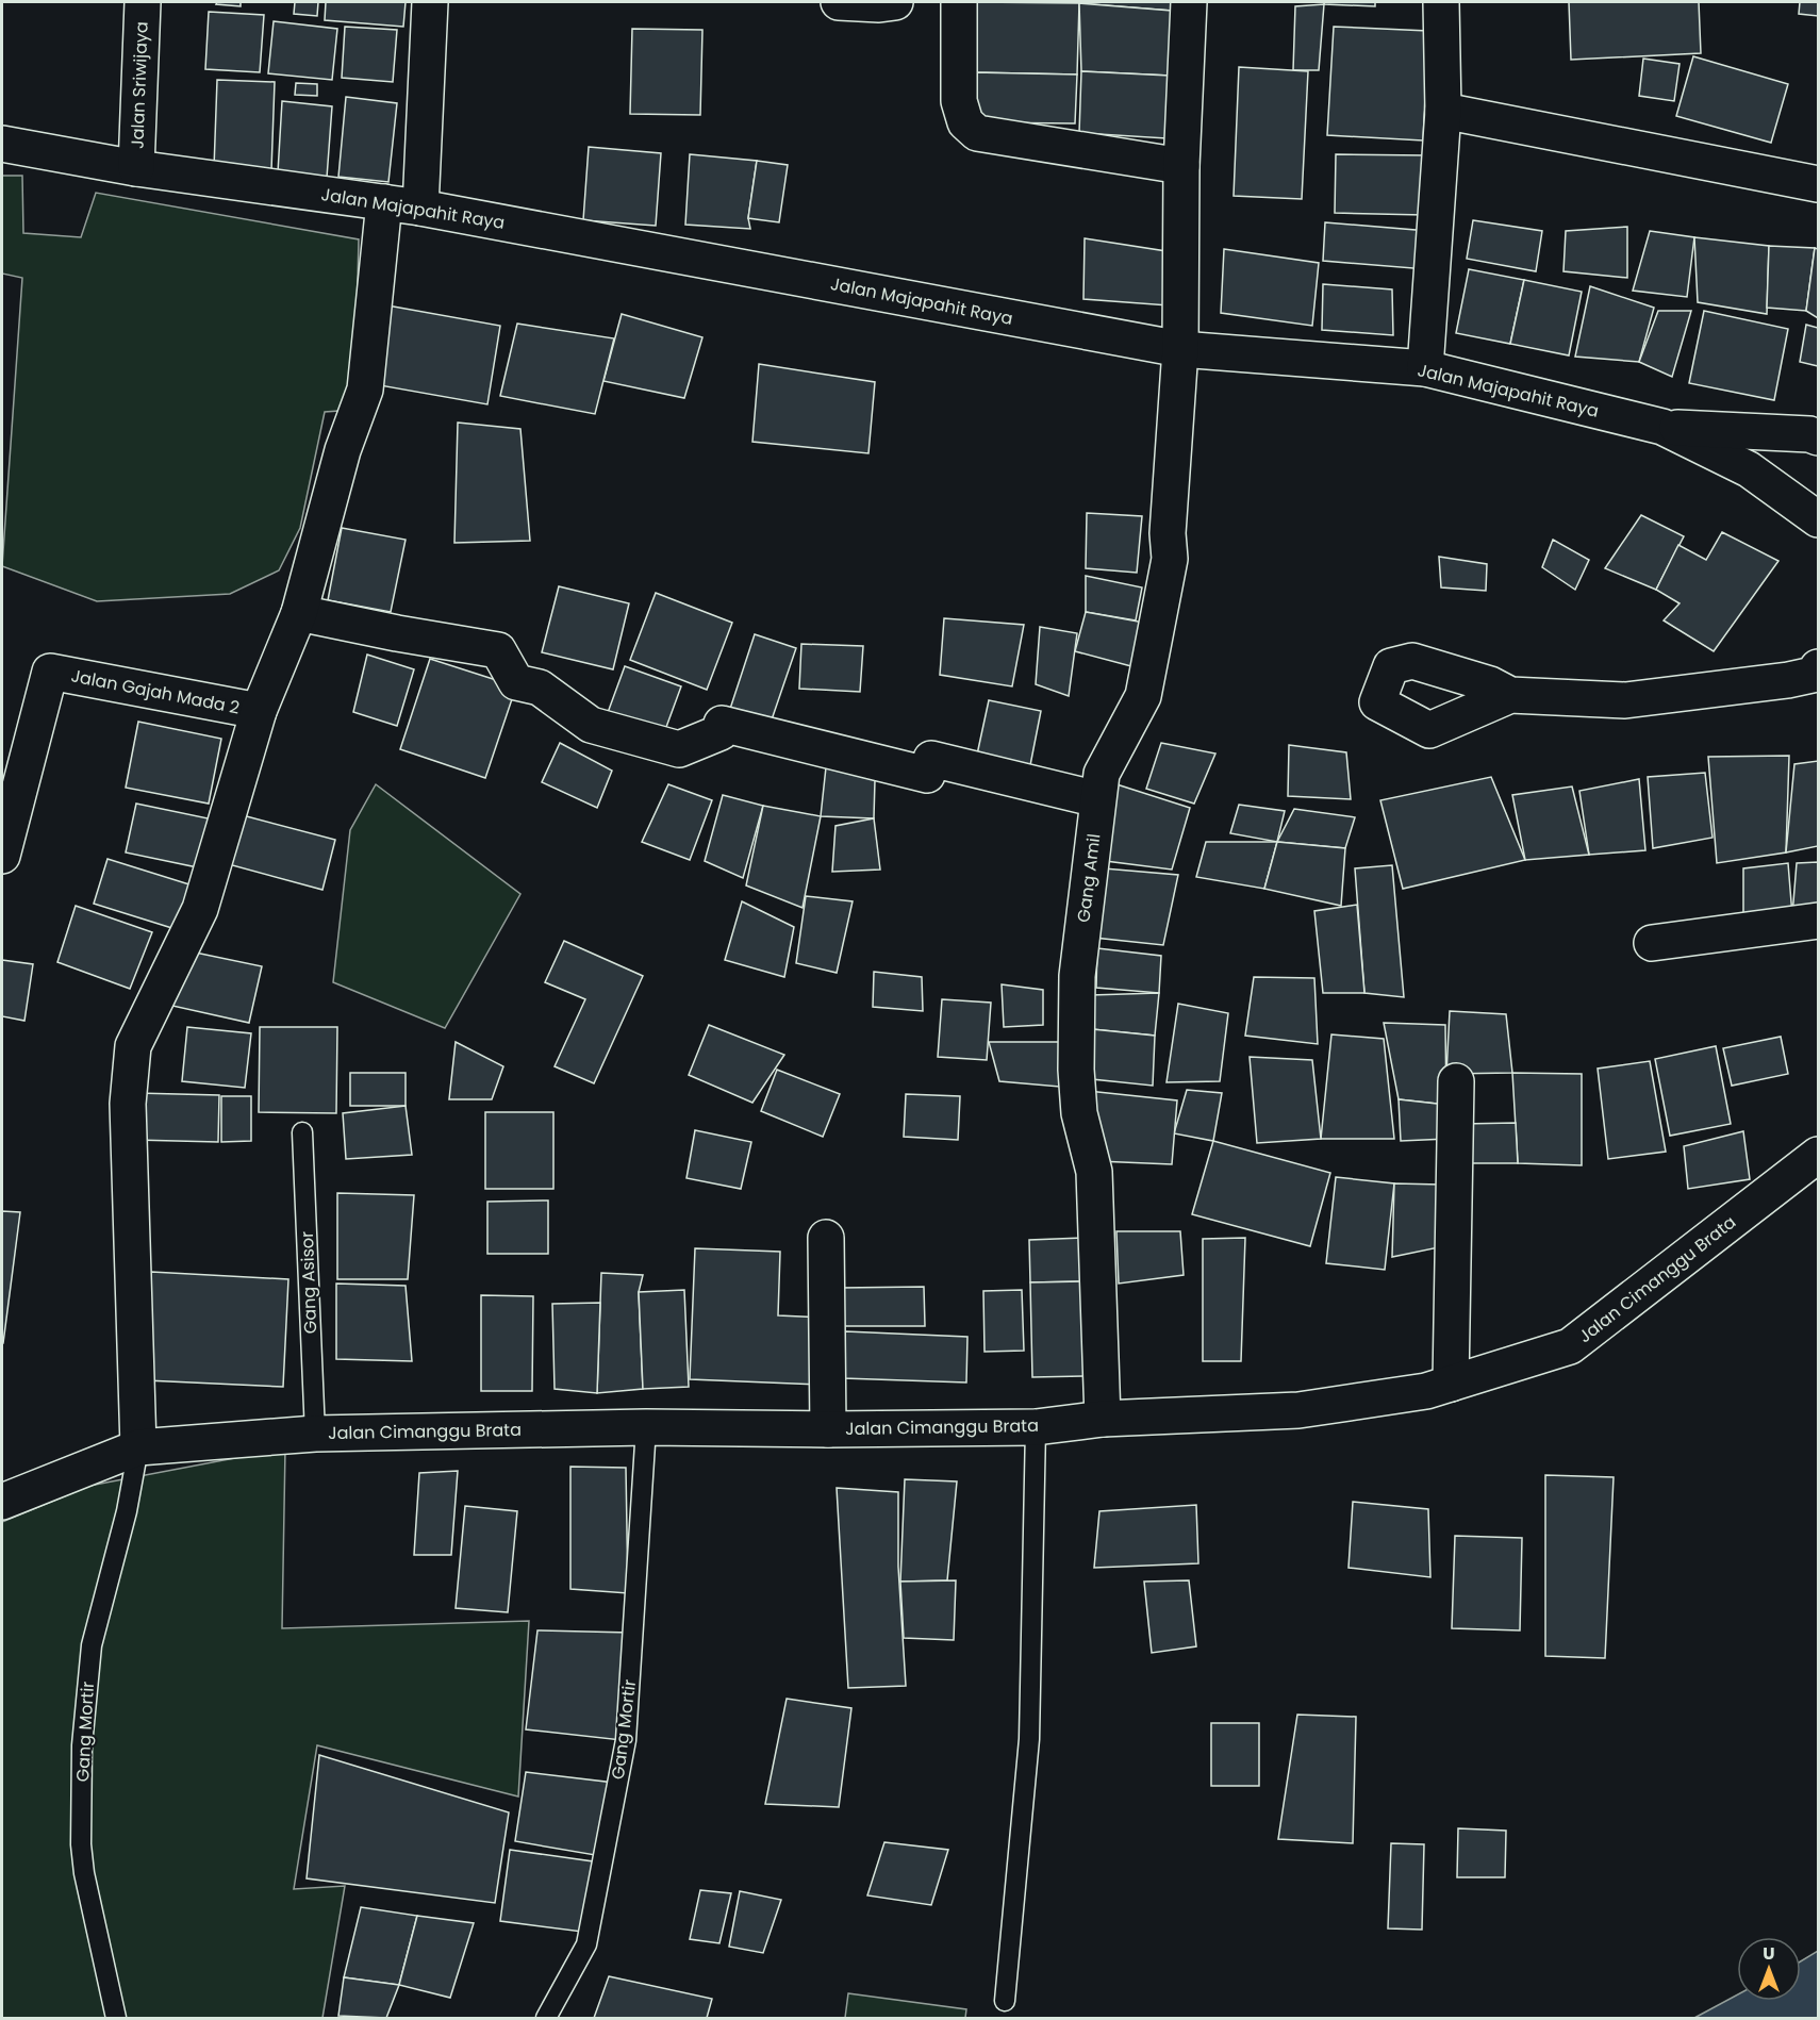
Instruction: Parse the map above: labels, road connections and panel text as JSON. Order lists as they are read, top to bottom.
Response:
{
  "streets": {
    "street": [
      "Jalan Sriwijaya",
      "Jalan Majapahit Raya",
      "Jalan Gajah Mada 2",
      "Gang Amil",
      "Jalan Cimanggu Brata"
    ],
    "lane": ["Gang Asisor", "Gang Mortir"]
  },
  "crossings": [
    ["Jalan Sriwijaya", "Jalan Majapahit Raya"],
    ["Jalan Majapahit Raya", "Gang Amil"],
    ["Gang Amil", "Jalan Cimanggu Brata"],
    ["Jalan Cimanggu Brata", "Gang Asisor"],
    ["Jalan Cimanggu Brata", "Gang Mortir"]
  ],
  "north": "top"
}
